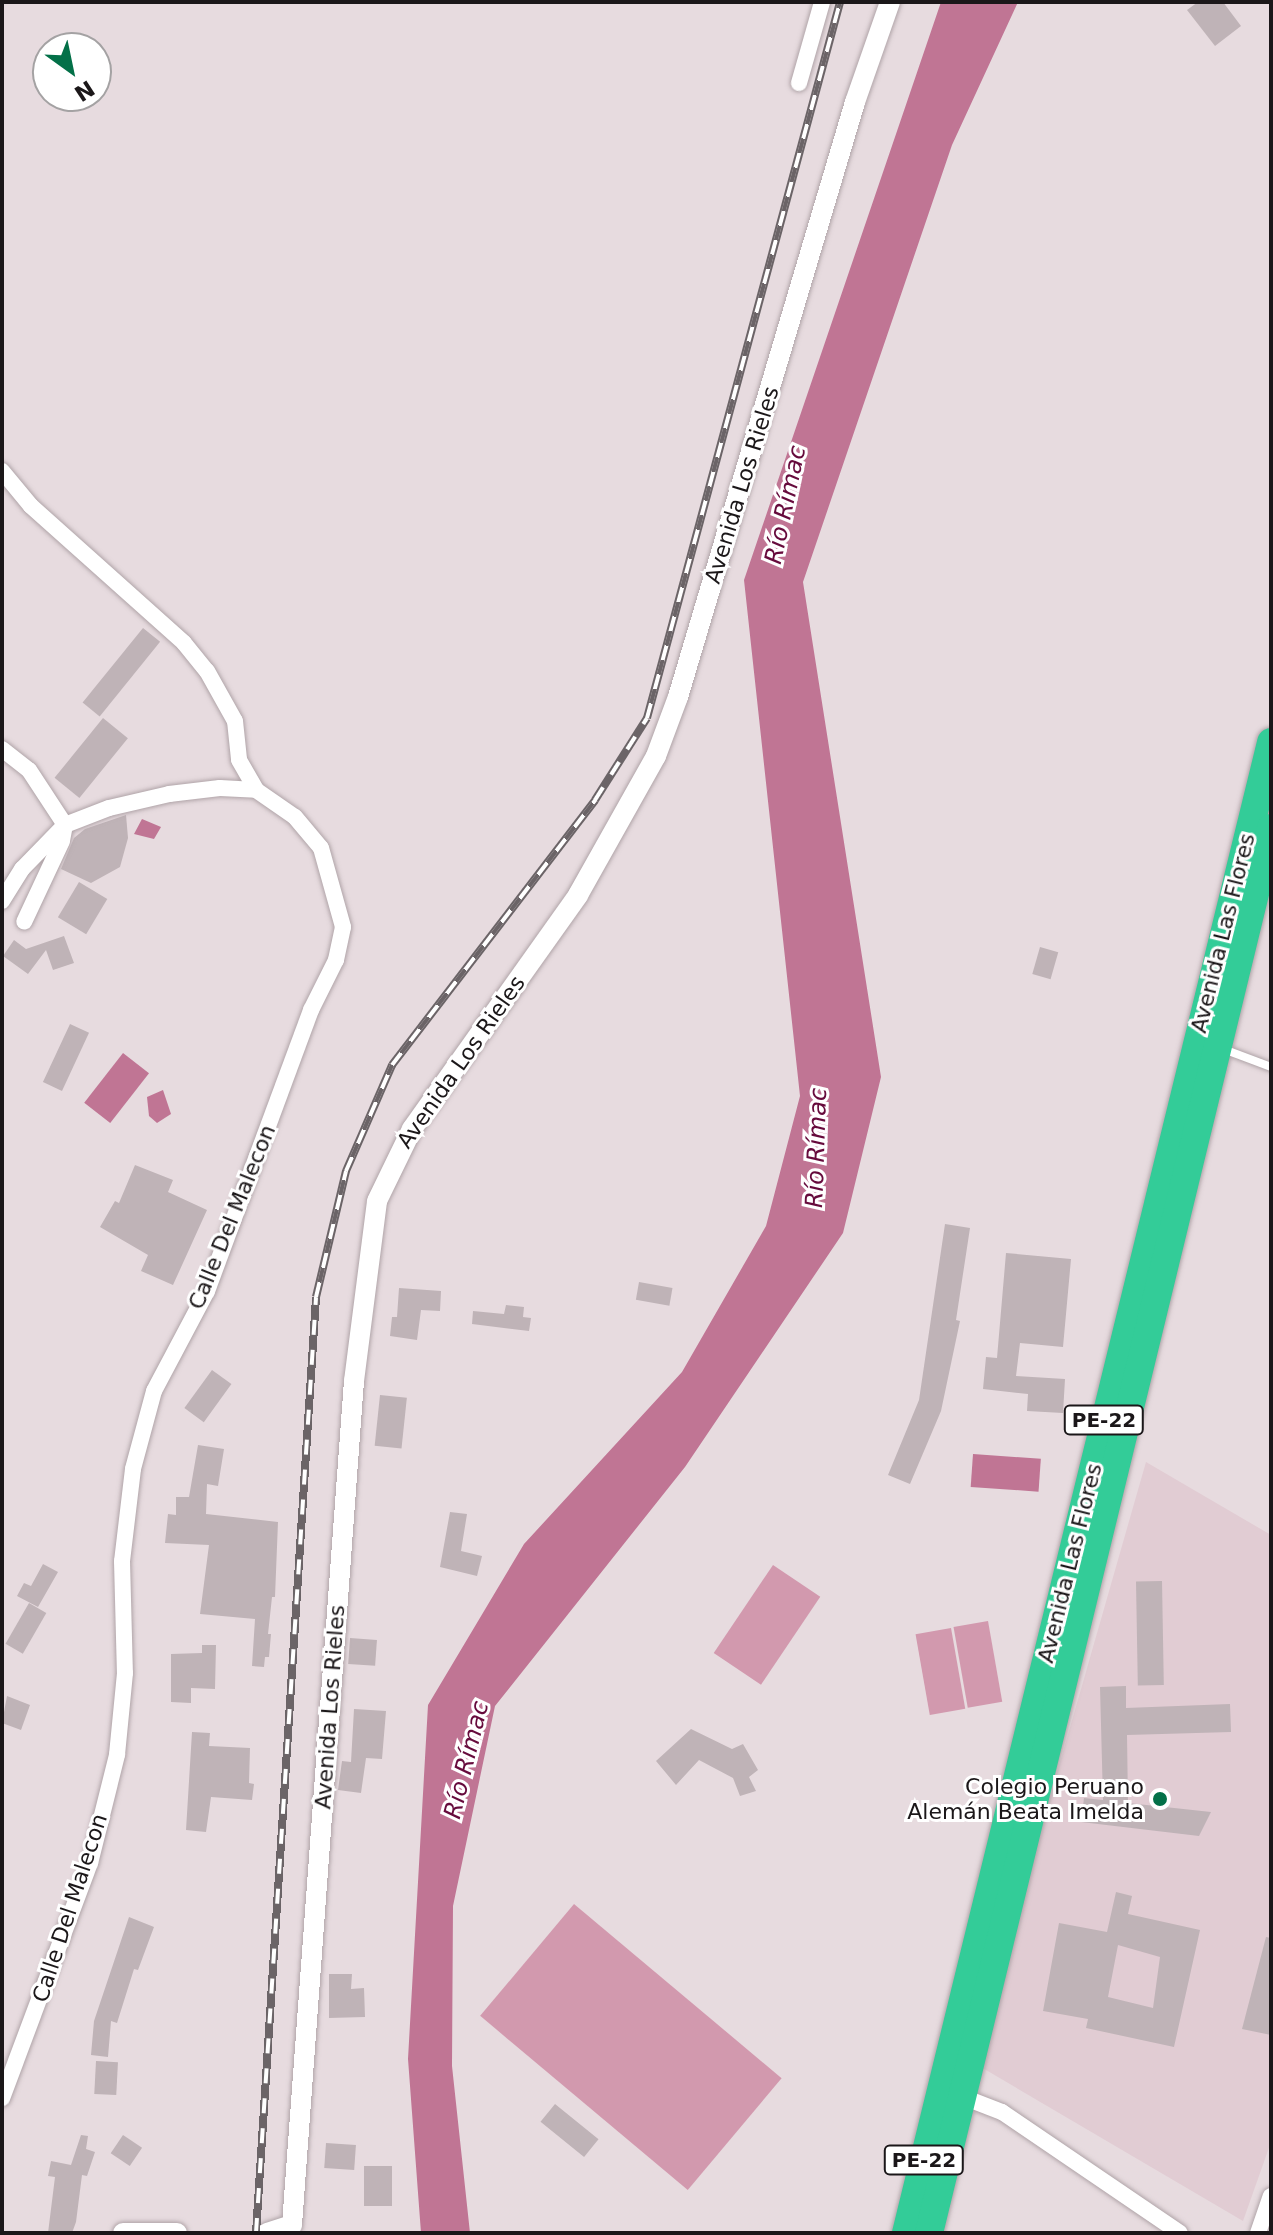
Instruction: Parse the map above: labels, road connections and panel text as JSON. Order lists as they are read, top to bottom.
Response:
{
  "streets": {
    "highway": ["Avenida Las Flores", "PE-22"],
    "street": ["Avenida Los Rieles", "Calle Del Malecon"]
  },
  "water": ["Río Rímac"],
  "places": ["Colegio Peruano Alemán Beata Imelda"],
  "north": "bottom right"
}
